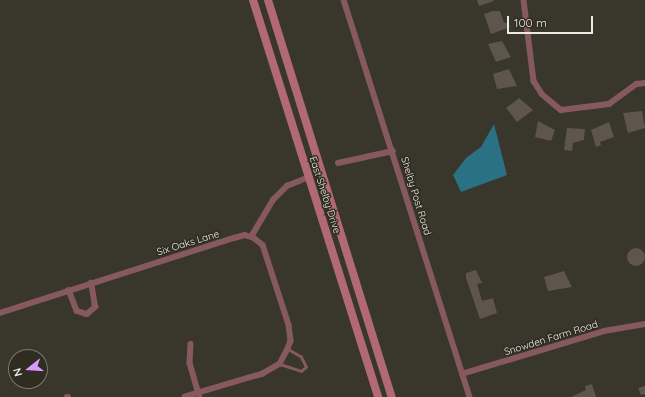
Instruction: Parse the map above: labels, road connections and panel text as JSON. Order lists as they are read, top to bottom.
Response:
{
  "streets": {
    "main road": ["East Shelby Drive"],
    "street": ["Shelby Post Road", "Six Oaks Lane", "Snowden Farm Road"]
  },
  "crossings": [
    ["Shelby Post Road", "Snowden Farm Road"]
  ],
  "scale_bar": "100 m",
  "north": "left"
}
